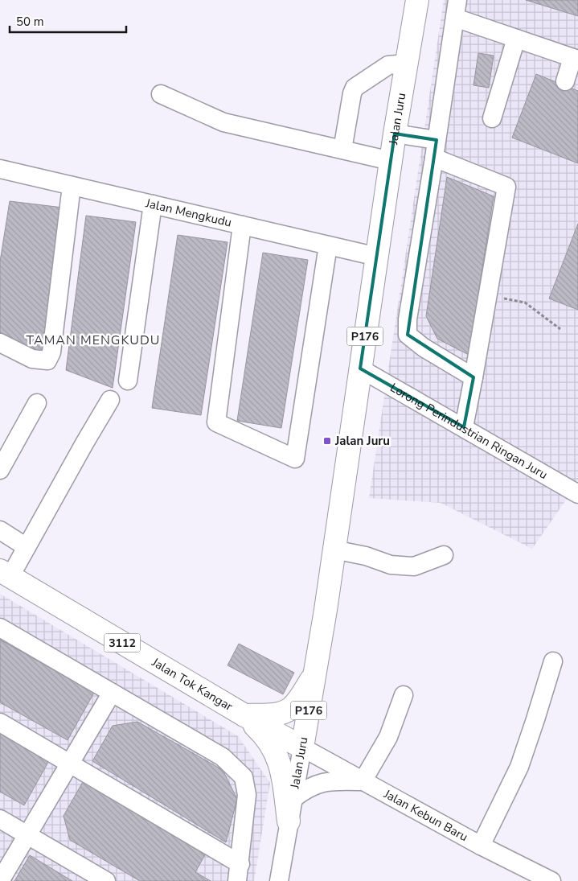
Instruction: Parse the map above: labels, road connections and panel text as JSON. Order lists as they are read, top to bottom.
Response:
{
  "streets": {
    "main road": [
      "Jalan Juru",
      "P176",
      "3112",
      "Jalan Tok Kangar"
    ],
    "street": ["Jalan Mengkudu", "Lorong Perindustrian Ringan Juru", "Jalan Kebun Baru"]
  },
  "crossings": [
    ["Jalan Juru", "Jalan Mengkudu"],
    ["Jalan Juru", "Lorong Perindustrian Ringan Juru"],
    ["Jalan Juru", "Jalan Tok Kangar"],
    ["Jalan Juru", "Jalan Kebun Baru"],
    ["Jalan Tok Kangar", "Jalan Kebun Baru"]
  ],
  "districts": ["TAMAN MENGKUDU"],
  "places": {
    "transit": ["Jalan Juru"]
  },
  "scale_bar": "50 m"
}
